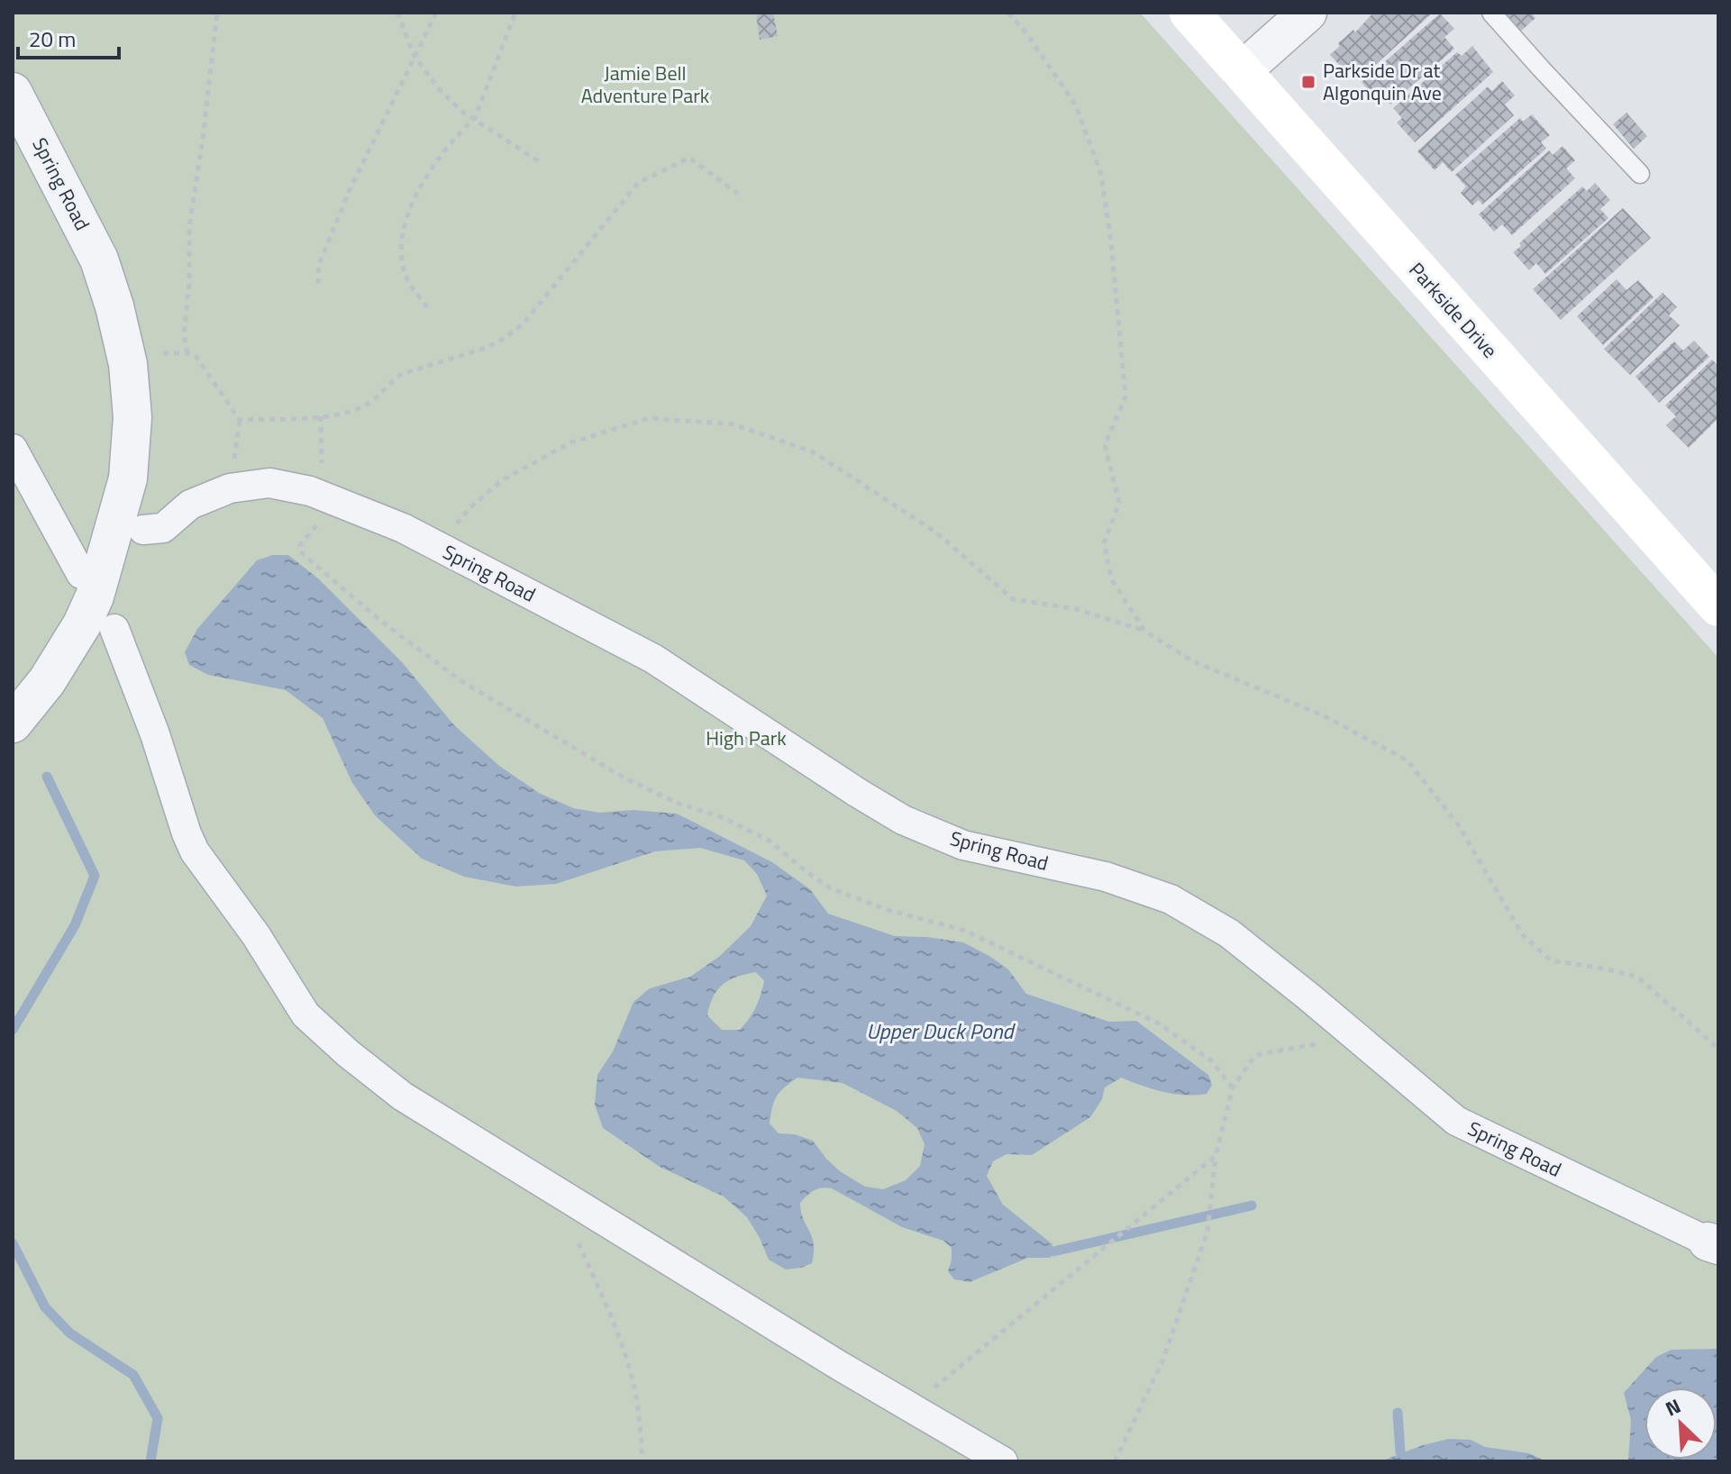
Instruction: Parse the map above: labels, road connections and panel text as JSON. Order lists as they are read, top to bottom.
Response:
{
  "streets": {
    "main road": ["Parkside Drive"],
    "street": ["Spring Road"]
  },
  "water": ["Upper Duck Pond"],
  "parks": ["Jamie Bell Adventure Park", "High Park"],
  "places": {
    "transit": ["Parkside Dr at Algonquin Ave"]
  },
  "scale_bar": "20 m",
  "north": "top left"
}
